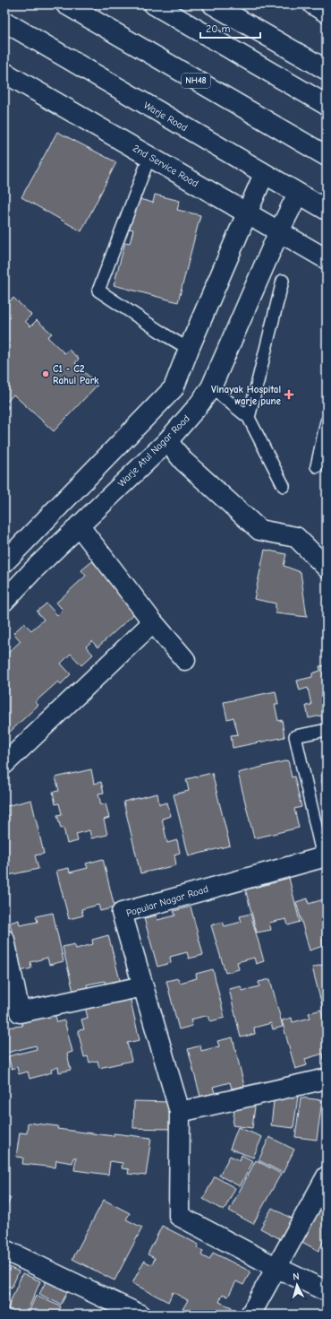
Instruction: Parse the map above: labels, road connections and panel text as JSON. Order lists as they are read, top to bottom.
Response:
{
  "streets": {
    "main road": [
      "NH48",
      "Warje Road",
      "2nd Service Road",
      "Warje Atul Nagar Road",
      "Popular Nagar Road"
    ]
  },
  "crossings": [
    ["Warje Road", "Warje Atul Nagar Road"],
    ["2nd Service Road", "Warje Atul Nagar Road"]
  ],
  "places": {
    "other": ["C1 - C2 Rahul Park"],
    "health": ["Vinayak Hospital warje pune"]
  },
  "scale_bar": "20 m",
  "north": "top"
}
